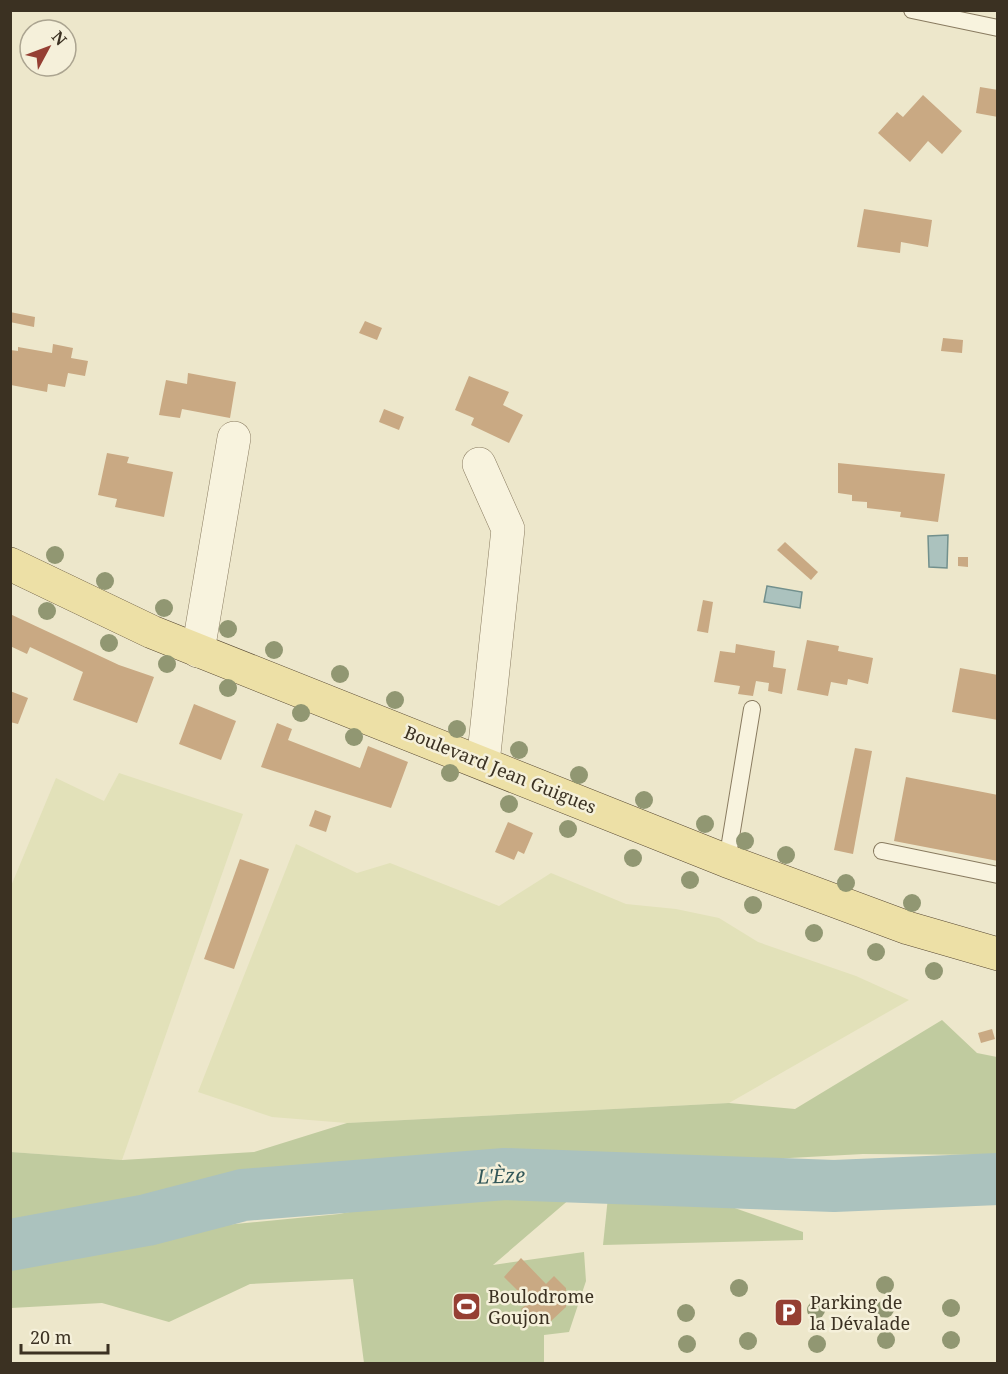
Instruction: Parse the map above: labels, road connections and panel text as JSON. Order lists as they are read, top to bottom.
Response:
{
  "streets": {
    "main road": ["Boulevard Jean Guigues"]
  },
  "water": ["L'Èze"],
  "places": {
    "sports": ["Boulodrome Goujon"],
    "parking": ["Parking de la Dévalade"]
  },
  "scale_bar": "20 m",
  "north": "top right"
}
